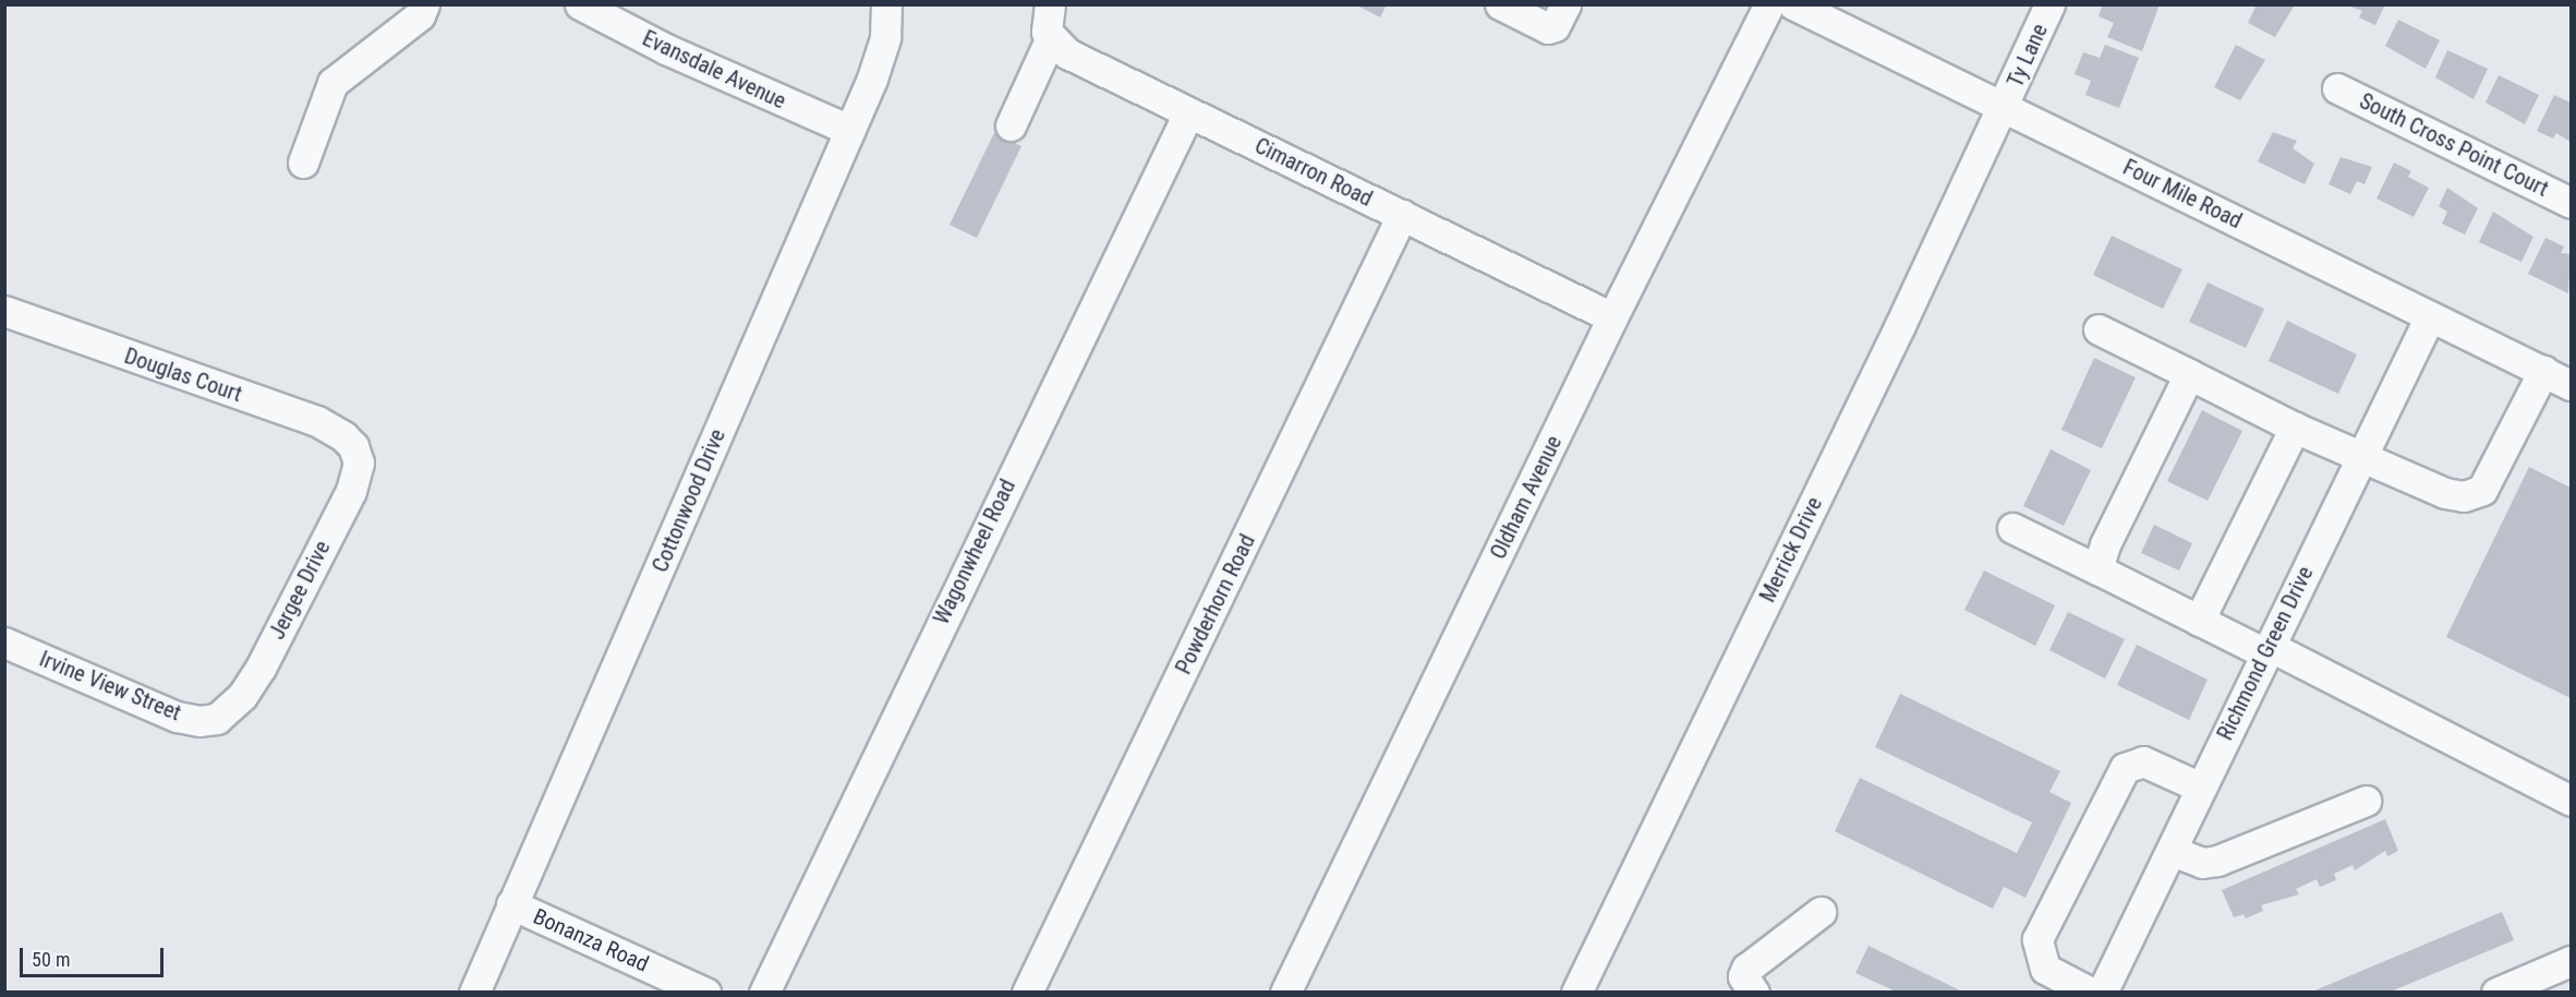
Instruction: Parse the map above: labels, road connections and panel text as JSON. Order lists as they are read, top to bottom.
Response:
{
  "streets": {
    "street": [
      "Ty Lane",
      "Evansdale Avenue",
      "South Cross Point Court",
      "Cimarron Road",
      "Four Mile Road",
      "Douglas Court",
      "Oldham Avenue",
      "Cottonwood Drive",
      "Merrick Drive",
      "Wagonwheel Road",
      "Jergee Drive",
      "Powderhorn Road",
      "Richmond Green Drive",
      "Irvine View Street",
      "Bonanza Road"
    ]
  },
  "crossings": [
    ["Ty Lane", "Four Mile Road"],
    ["Ty Lane", "Merrick Drive"],
    ["Evansdale Avenue", "Cottonwood Drive"],
    ["Cimarron Road", "Oldham Avenue"],
    ["Cimarron Road", "Wagonwheel Road"],
    ["Cimarron Road", "Powderhorn Road"],
    ["Four Mile Road", "Merrick Drive"],
    ["Four Mile Road", "Richmond Green Drive"],
    ["Douglas Court", "Jergee Drive"],
    ["Cottonwood Drive", "Bonanza Road"],
    ["Jergee Drive", "Irvine View Street"]
  ],
  "scale_bar": "50 m"
}
